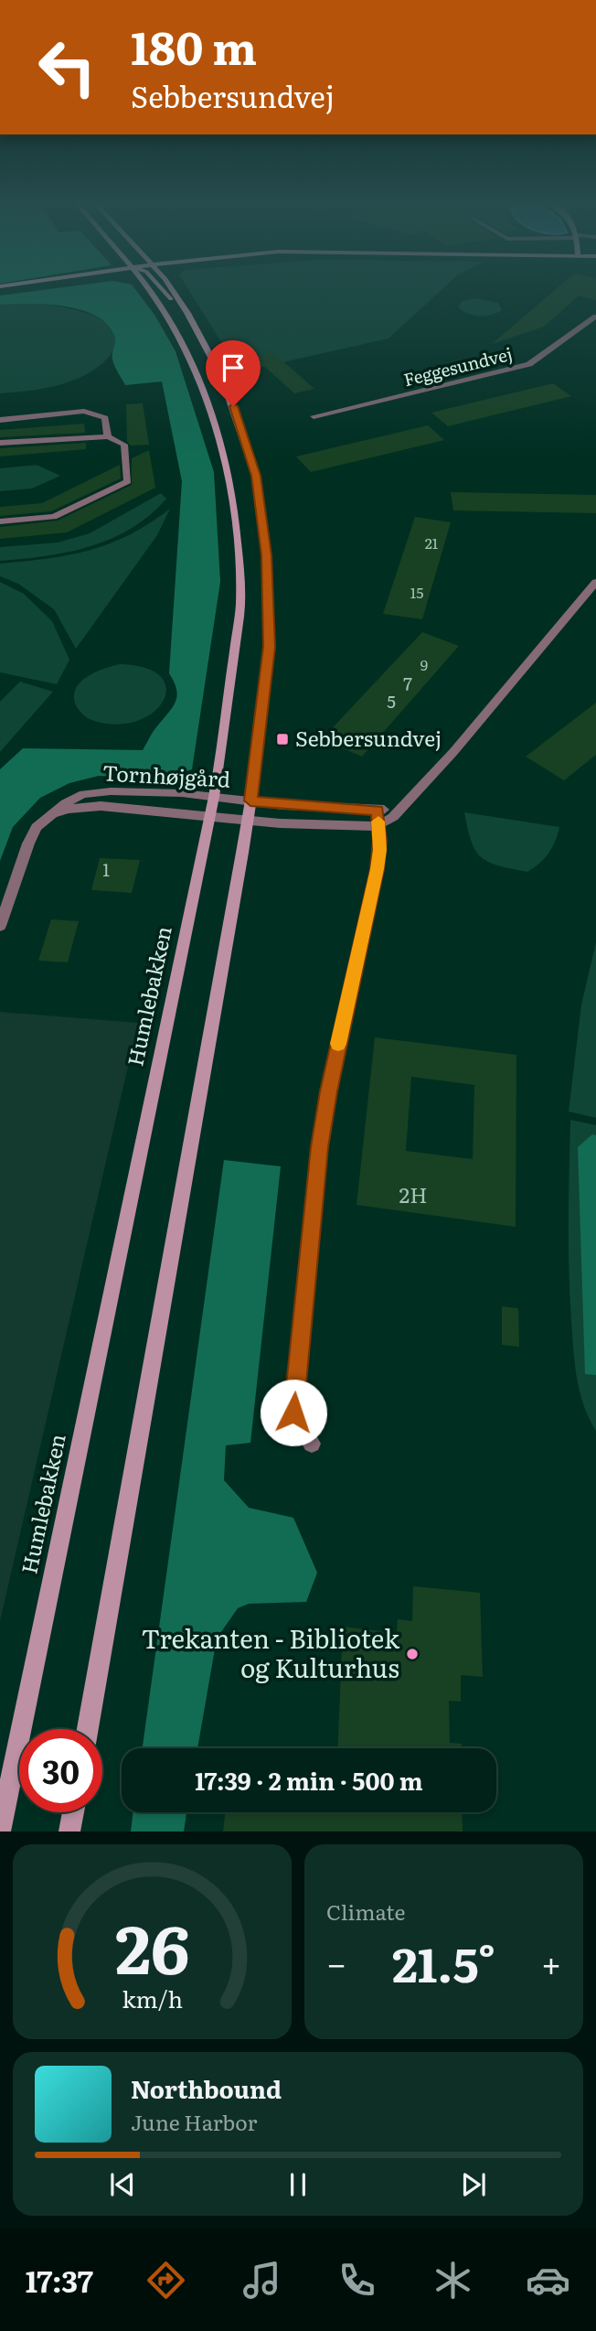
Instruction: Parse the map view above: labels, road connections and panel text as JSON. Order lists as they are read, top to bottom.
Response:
{
  "streets": {
    "street": ["Feggesundvej", "Tornhøjgård", "Humlebakken"]
  },
  "crossings": [
    ["Tornhøjgård", "Humlebakken"]
  ],
  "places": {
    "transit": ["Sebbersundvej"],
    "other": ["Trekanten - Bibliotek og Kulturhus"]
  },
  "house_numbers": [
    "21",
    "15",
    "9",
    "7",
    "5",
    "1",
    "2H"
  ],
  "page": {
    "turn": ["180 m", "Sebbersundvej"],
    "limit": "30",
    "trip": "17:39 · 2 min · 500 m",
    "tile": "Climate",
    "heat": ["−", "21.5°", "+"],
    "song": ["Northbound", "June Harbor"],
    "tabs": "17:37",
    "gauge": ["26", "km/h"]
  }
}
